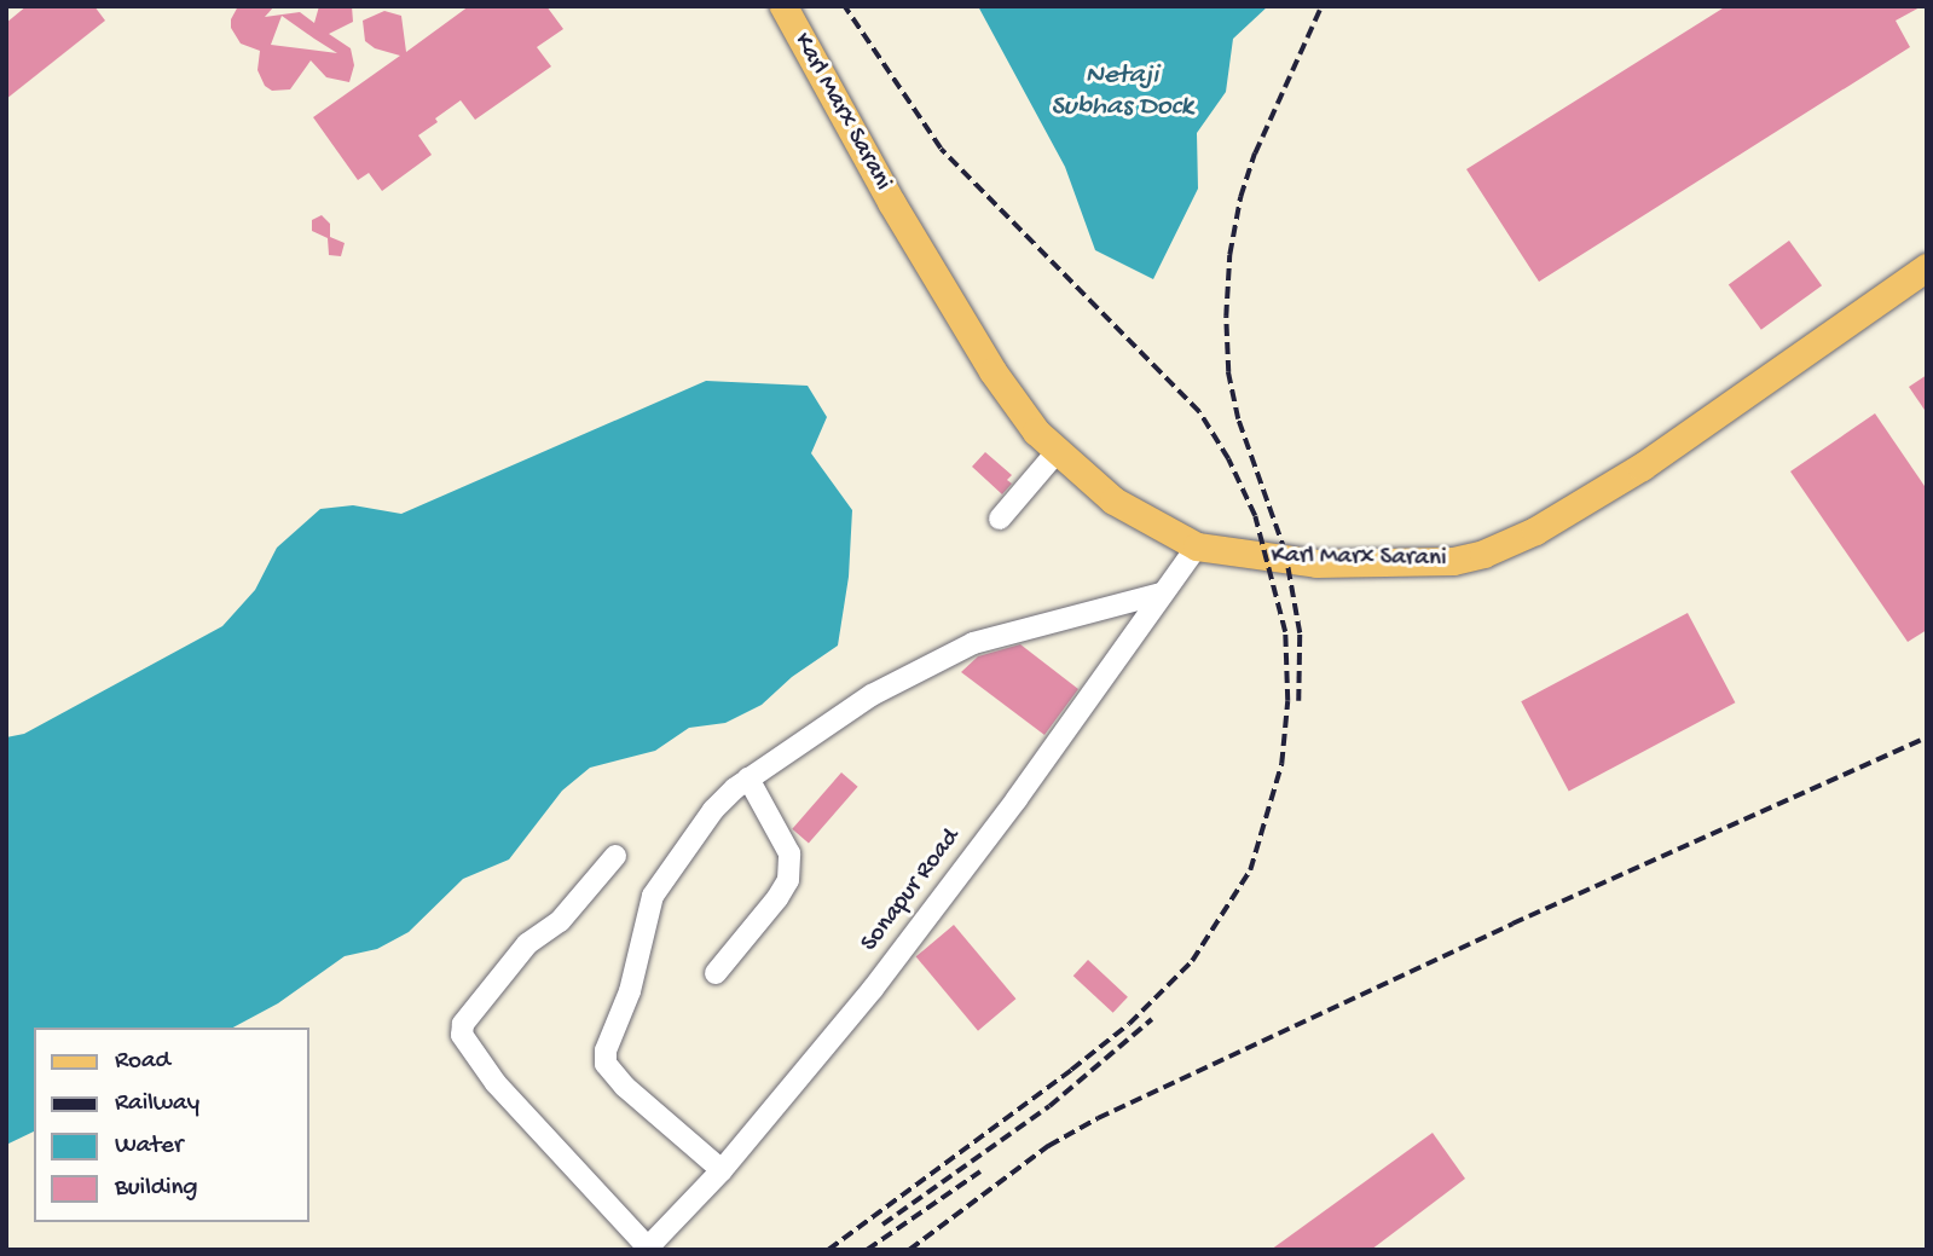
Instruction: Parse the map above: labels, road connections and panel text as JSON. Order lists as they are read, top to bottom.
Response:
{
  "streets": {
    "main road": ["Karl Marx Sarani"],
    "street": ["Sonapur Road"]
  },
  "crossings": [
    ["Karl Marx Sarani", "Sonapur Road"]
  ],
  "water": ["Netaji Subhas Dock"],
  "legend": [
    "Road",
    "Railway",
    "Water",
    "Building"
  ]
}
